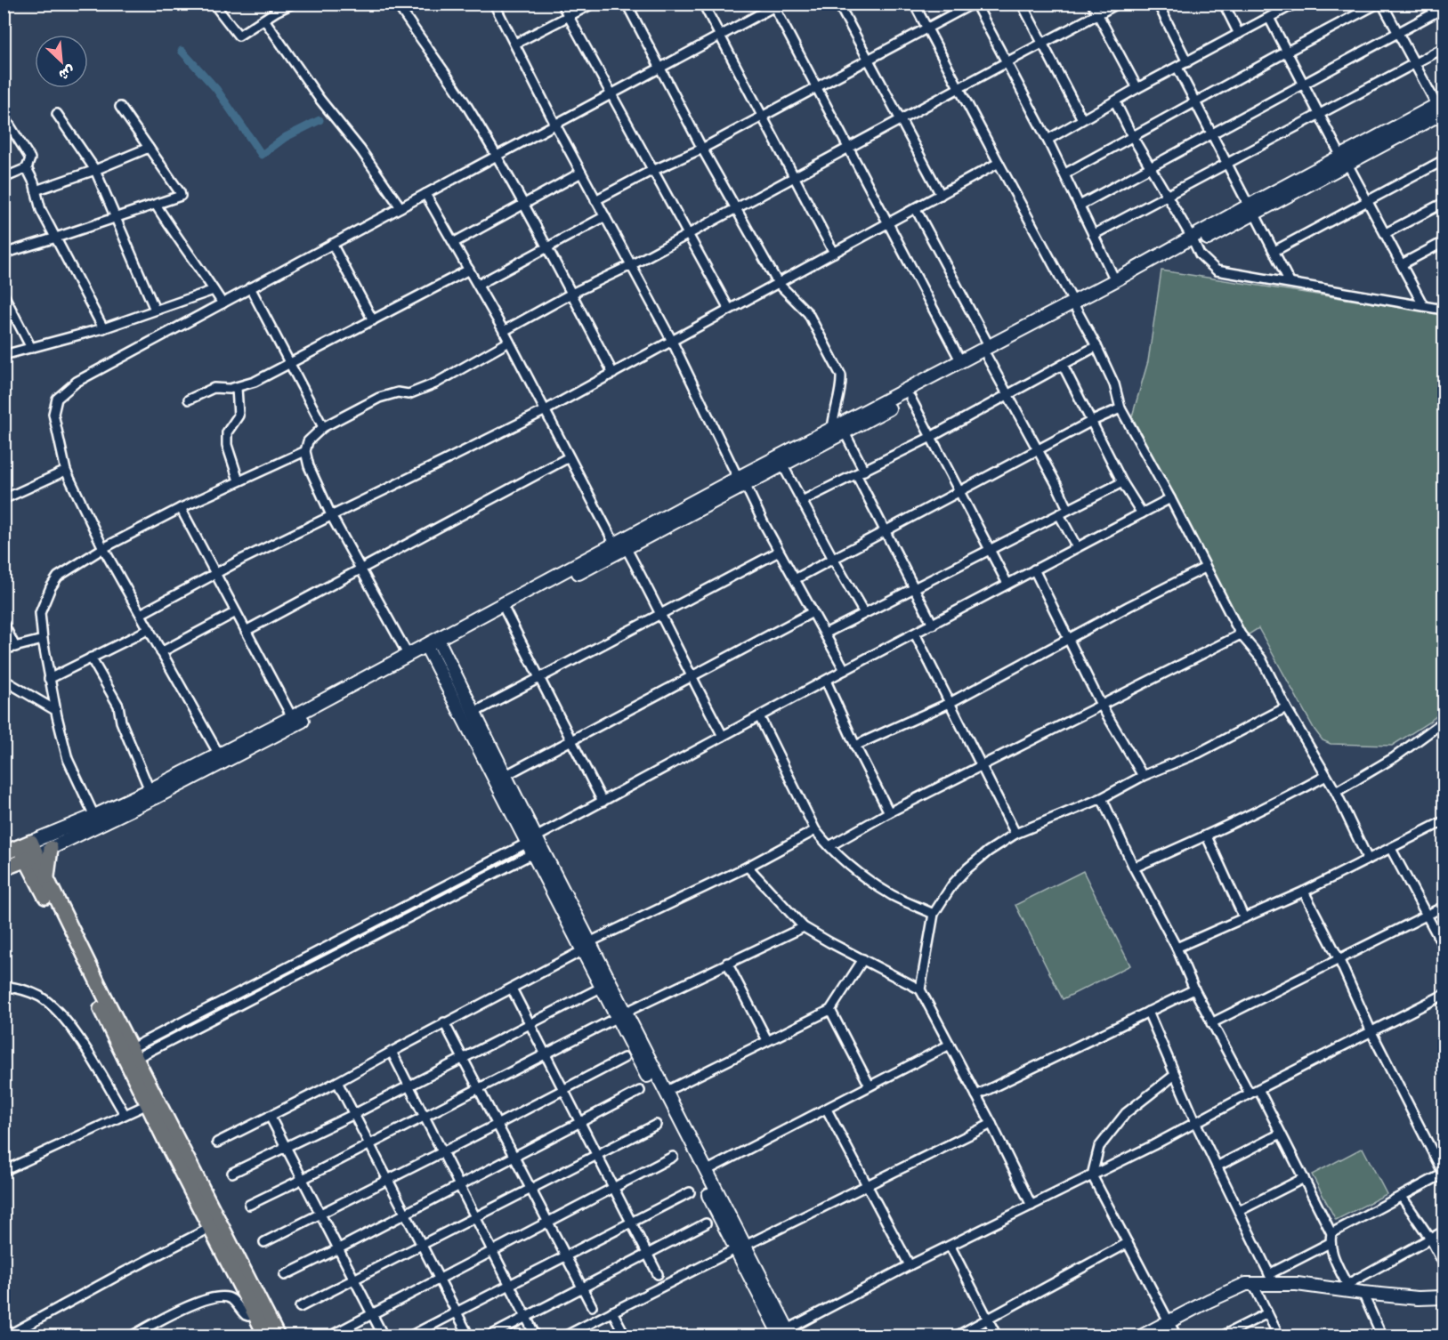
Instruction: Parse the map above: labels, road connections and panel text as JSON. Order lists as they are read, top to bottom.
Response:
{
  "north": "bottom right"
}
